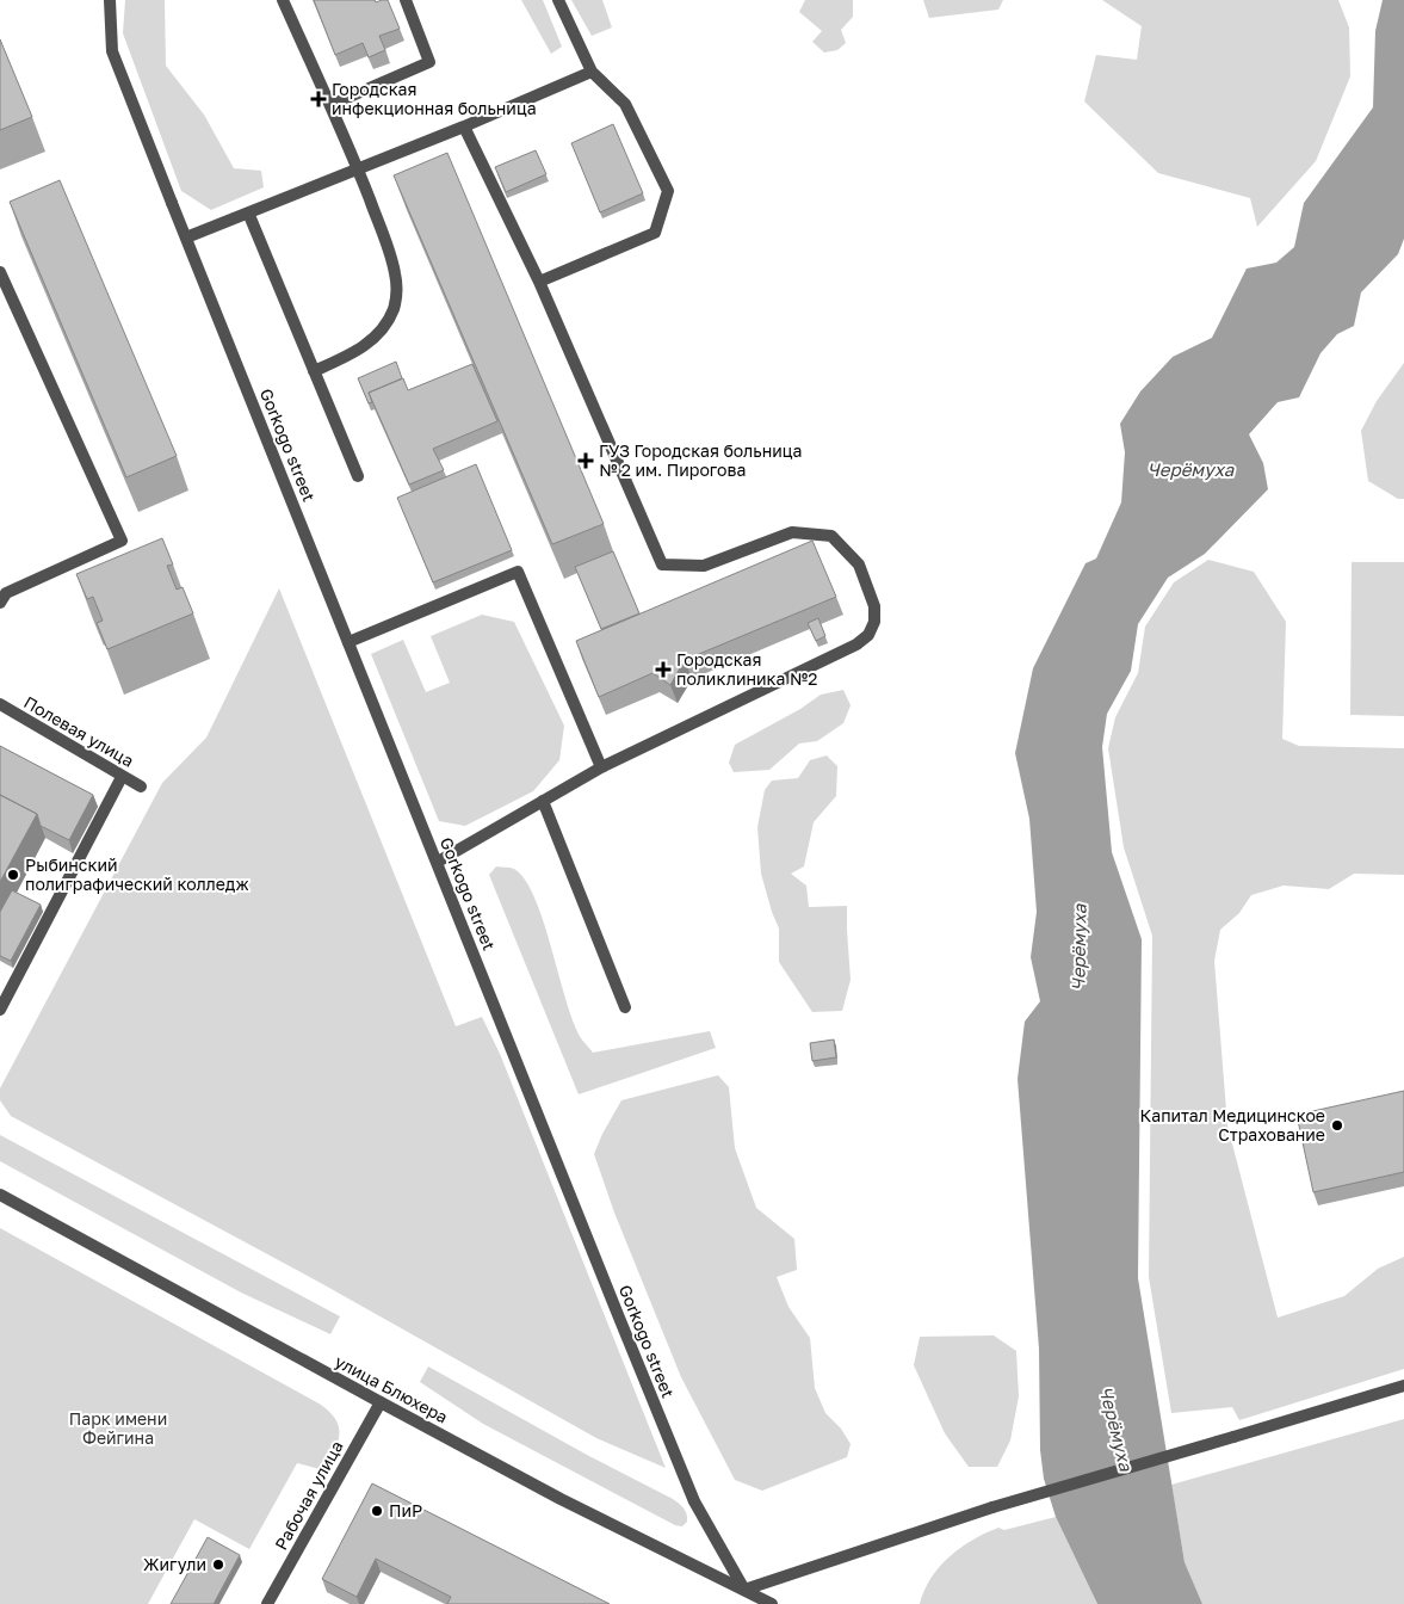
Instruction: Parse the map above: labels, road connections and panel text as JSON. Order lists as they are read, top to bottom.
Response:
{
  "streets": {
    "street": [
      "Gorkogo street",
      "Полевая улица",
      "улица Блюхера",
      "Рабочая улица"
    ]
  },
  "crossings": [
    ["Gorkogo street", "улица Блюхера"],
    ["улица Блюхера", "Рабочая улица"]
  ],
  "water": ["Черёмуха"],
  "parks": ["Парк имени Фейгина"],
  "places": {
    "health": ["Городская инфекционная больница", "ГУЗ Городская больница № 2 им. Пирогова", "Городская поликлиника №2"],
    "other": [
      "Рыбинский полиграфический колледж",
      "Капитал Медицинское Страхование",
      "ПиР",
      "Жигули"
    ]
  }
}
